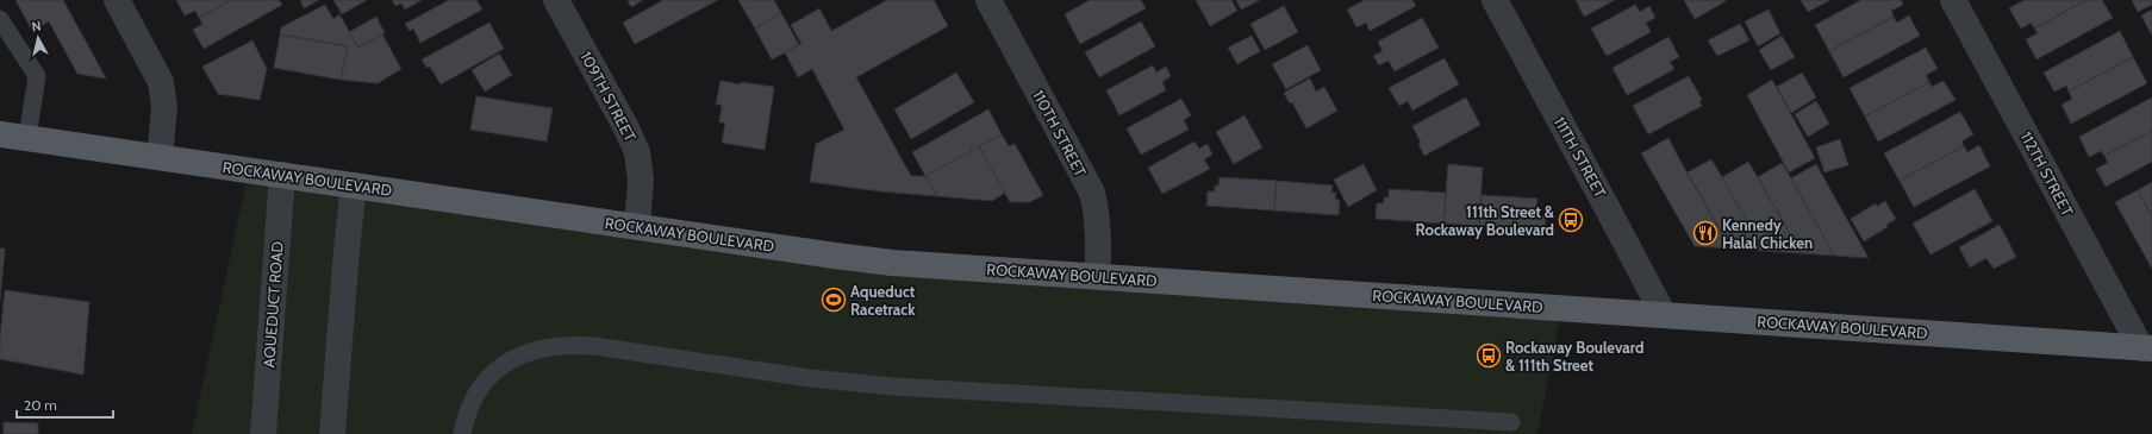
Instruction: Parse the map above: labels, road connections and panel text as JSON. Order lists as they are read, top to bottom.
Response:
{
  "streets": {
    "main road": ["ROCKAWAY BOULEVARD"],
    "street": [
      "109TH STREET",
      "110TH STREET",
      "111TH STREET",
      "112TH STREET",
      "AQUEDUCT ROAD"
    ]
  },
  "crossings": [
    ["109TH STREET", "ROCKAWAY BOULEVARD"],
    ["110TH STREET", "ROCKAWAY BOULEVARD"],
    ["111TH STREET", "ROCKAWAY BOULEVARD"],
    ["112TH STREET", "ROCKAWAY BOULEVARD"],
    ["ROCKAWAY BOULEVARD", "AQUEDUCT ROAD"]
  ],
  "places": {
    "bus stop": ["111th Street & Rockaway Boulevard", "Rockaway Boulevard & 111th Street"],
    "restaurant": ["Kennedy Halal Chicken"],
    "sports": ["Aqueduct Racetrack"]
  },
  "scale_bar": "20 m",
  "north": "top"
}
